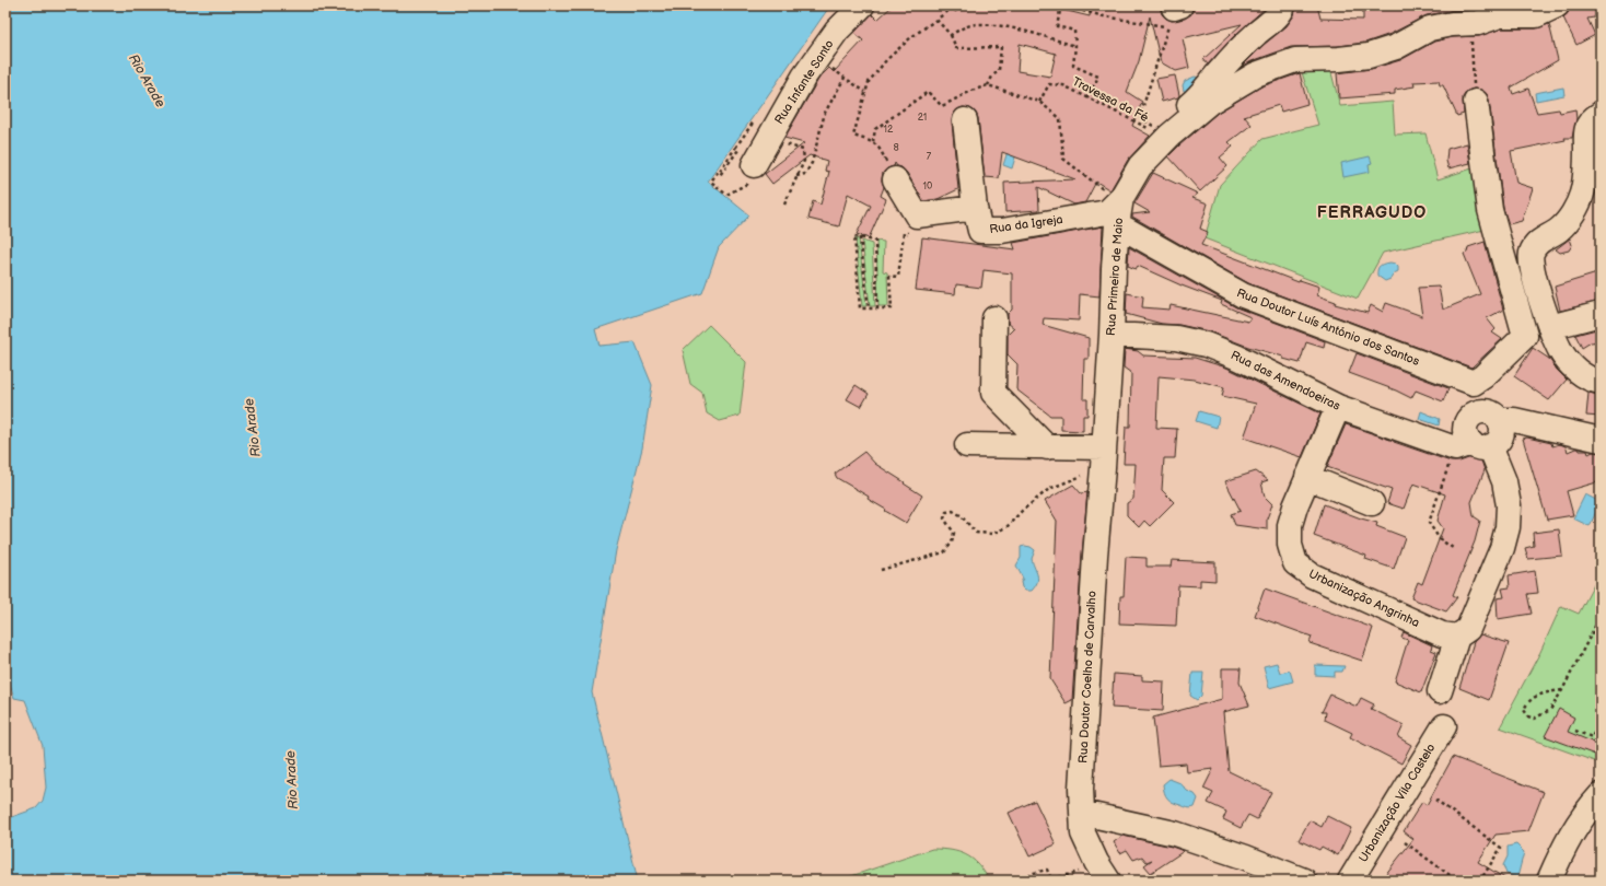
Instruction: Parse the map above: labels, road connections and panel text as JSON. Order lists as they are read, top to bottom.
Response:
{
  "streets": {
    "street": [
      "Rua Infante Santo",
      "Rua da Igreja",
      "Rua Primeiro de Maio",
      "Rua Doutor Luís António dos Santos",
      "Rua das Amendoeiras",
      "Urbanização Angrinha",
      "Rua Doutor Coelho de Carvalho",
      "Urbanização Vila Castelo"
    ],
    "path": ["Travessa da Fé"]
  },
  "crossings": [
    ["Rua da Igreja", "Rua Primeiro de Maio"],
    ["Rua Primeiro de Maio", "Rua Doutor Luís António dos Santos"],
    ["Rua Primeiro de Maio", "Rua das Amendoeiras"],
    ["Rua Primeiro de Maio", "Rua Doutor Coelho de Carvalho"],
    ["Rua das Amendoeiras", "Urbanização Angrinha"]
  ],
  "districts": ["FERRAGUDO"],
  "water": ["Rio Arade"],
  "house_numbers": [
    "21",
    "12",
    "8",
    "7",
    "10"
  ]
}
